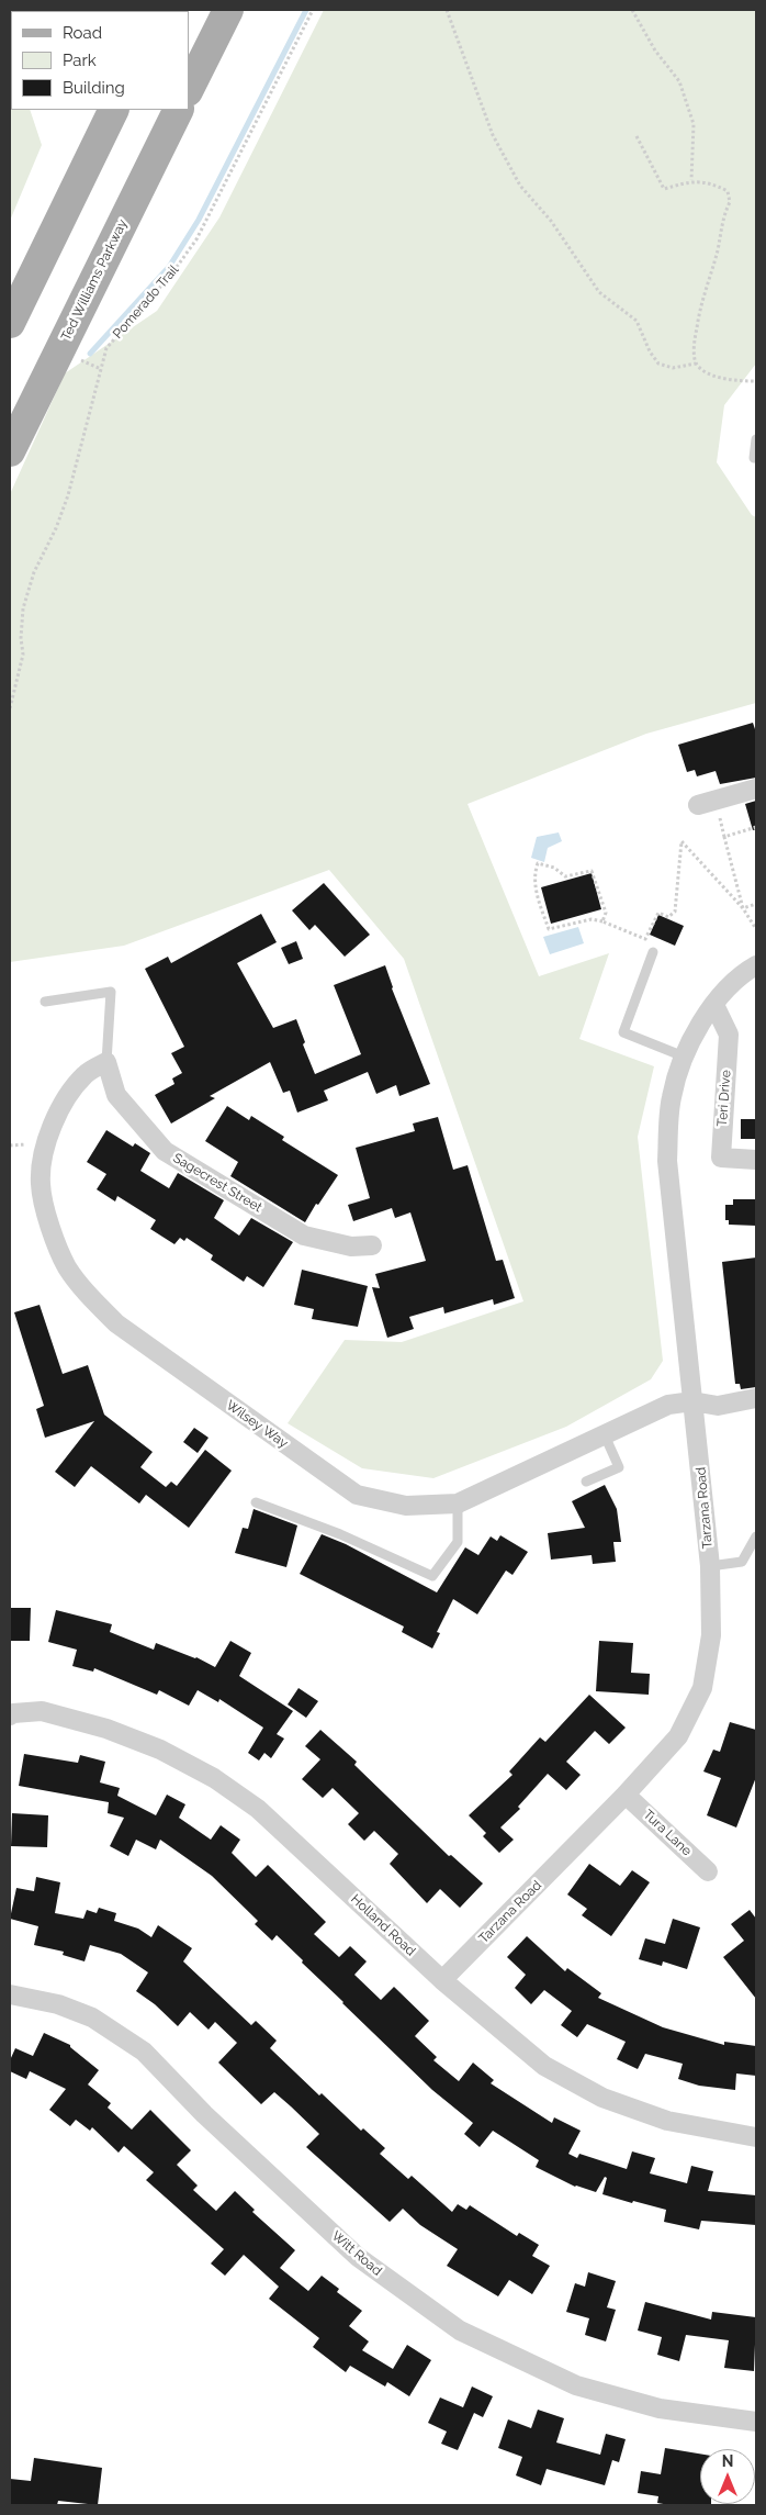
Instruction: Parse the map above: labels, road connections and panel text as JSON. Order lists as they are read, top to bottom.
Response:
{
  "streets": {
    "main road": ["Ted Williams Parkway"],
    "street": [
      "Teri Drive",
      "Sagecrest Street",
      "Wilsey Way",
      "Tarzana Road",
      "Tura Lane",
      "Holland Road",
      "Witt Road"
    ],
    "path": ["Pomerado Trail"]
  },
  "crossings": [
    ["Teri Drive", "Tarzana Road"],
    ["Sagecrest Street", "Wilsey Way"],
    ["Wilsey Way", "Tarzana Road"],
    ["Tarzana Road", "Tura Lane"],
    ["Tarzana Road", "Holland Road"]
  ],
  "legend": ["Road", "Park", "Building"],
  "north": "top"
}
